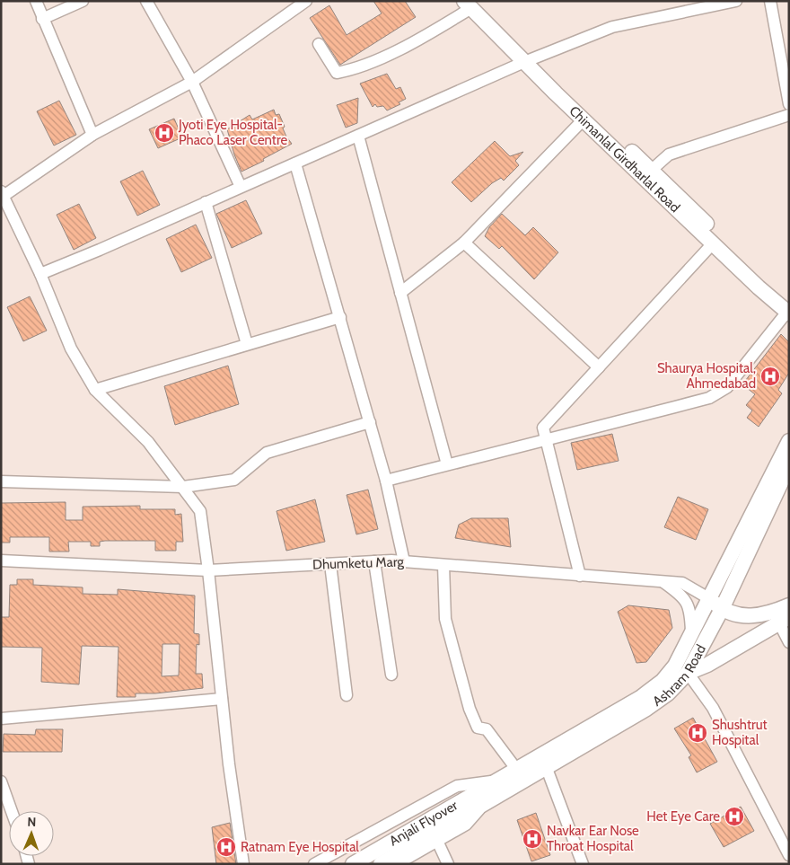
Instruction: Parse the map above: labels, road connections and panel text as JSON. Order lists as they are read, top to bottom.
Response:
{
  "streets": {
    "main road": ["Chimanlal Girdharlal Road", "Ashram Road", "Anjali Flyover"],
    "street": ["Dhumketu Marg"]
  },
  "crossings": [
    ["Dhumketu Marg", "Ashram Road"],
    ["Ashram Road", "Anjali Flyover"]
  ],
  "places": {
    "hospital": [
      "Jyoti Eye Hospital- Phaco Laser Centre",
      "Shaurya Hospital, Ahmedabad",
      "Shushtrut Hospital",
      "Het Eye Care",
      "Navkar Ear Nose Throat Hospital",
      "Ratnam Eye Hospital"
    ]
  },
  "north": "top"
}
